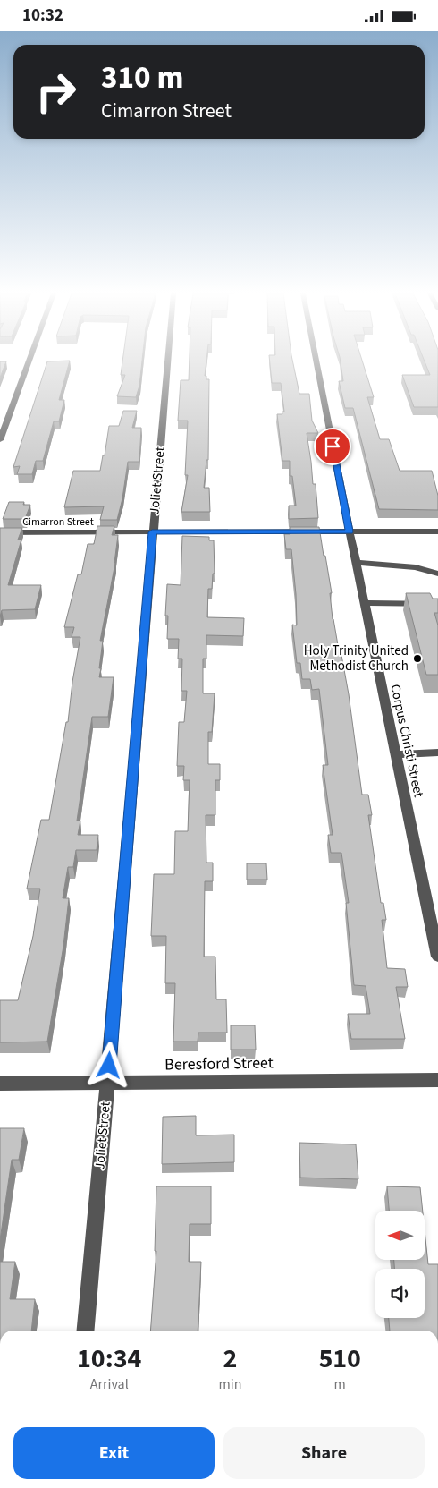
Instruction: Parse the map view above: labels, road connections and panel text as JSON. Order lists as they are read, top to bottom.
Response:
{
  "streets": {
    "street": [
      "Joliet Street",
      "Cimarron Street",
      "Corpus Christi Street",
      "Beresford Street"
    ]
  },
  "crossings": [
    ["Joliet Street", "Cimarron Street"],
    ["Joliet Street", "Beresford Street"],
    ["Cimarron Street", "Corpus Christi Street"]
  ],
  "places": ["Holy Trinity United Methodist Church"],
  "north": "left",
  "page": {
    "status": "10:32",
    "turn": ["310 m", "Cimarron Street"],
    "eta": [
      "10:34",
      "Arrival",
      "2",
      "min",
      "510",
      "m"
    ],
    "buttons": ["Exit", "Share"]
  }
}
